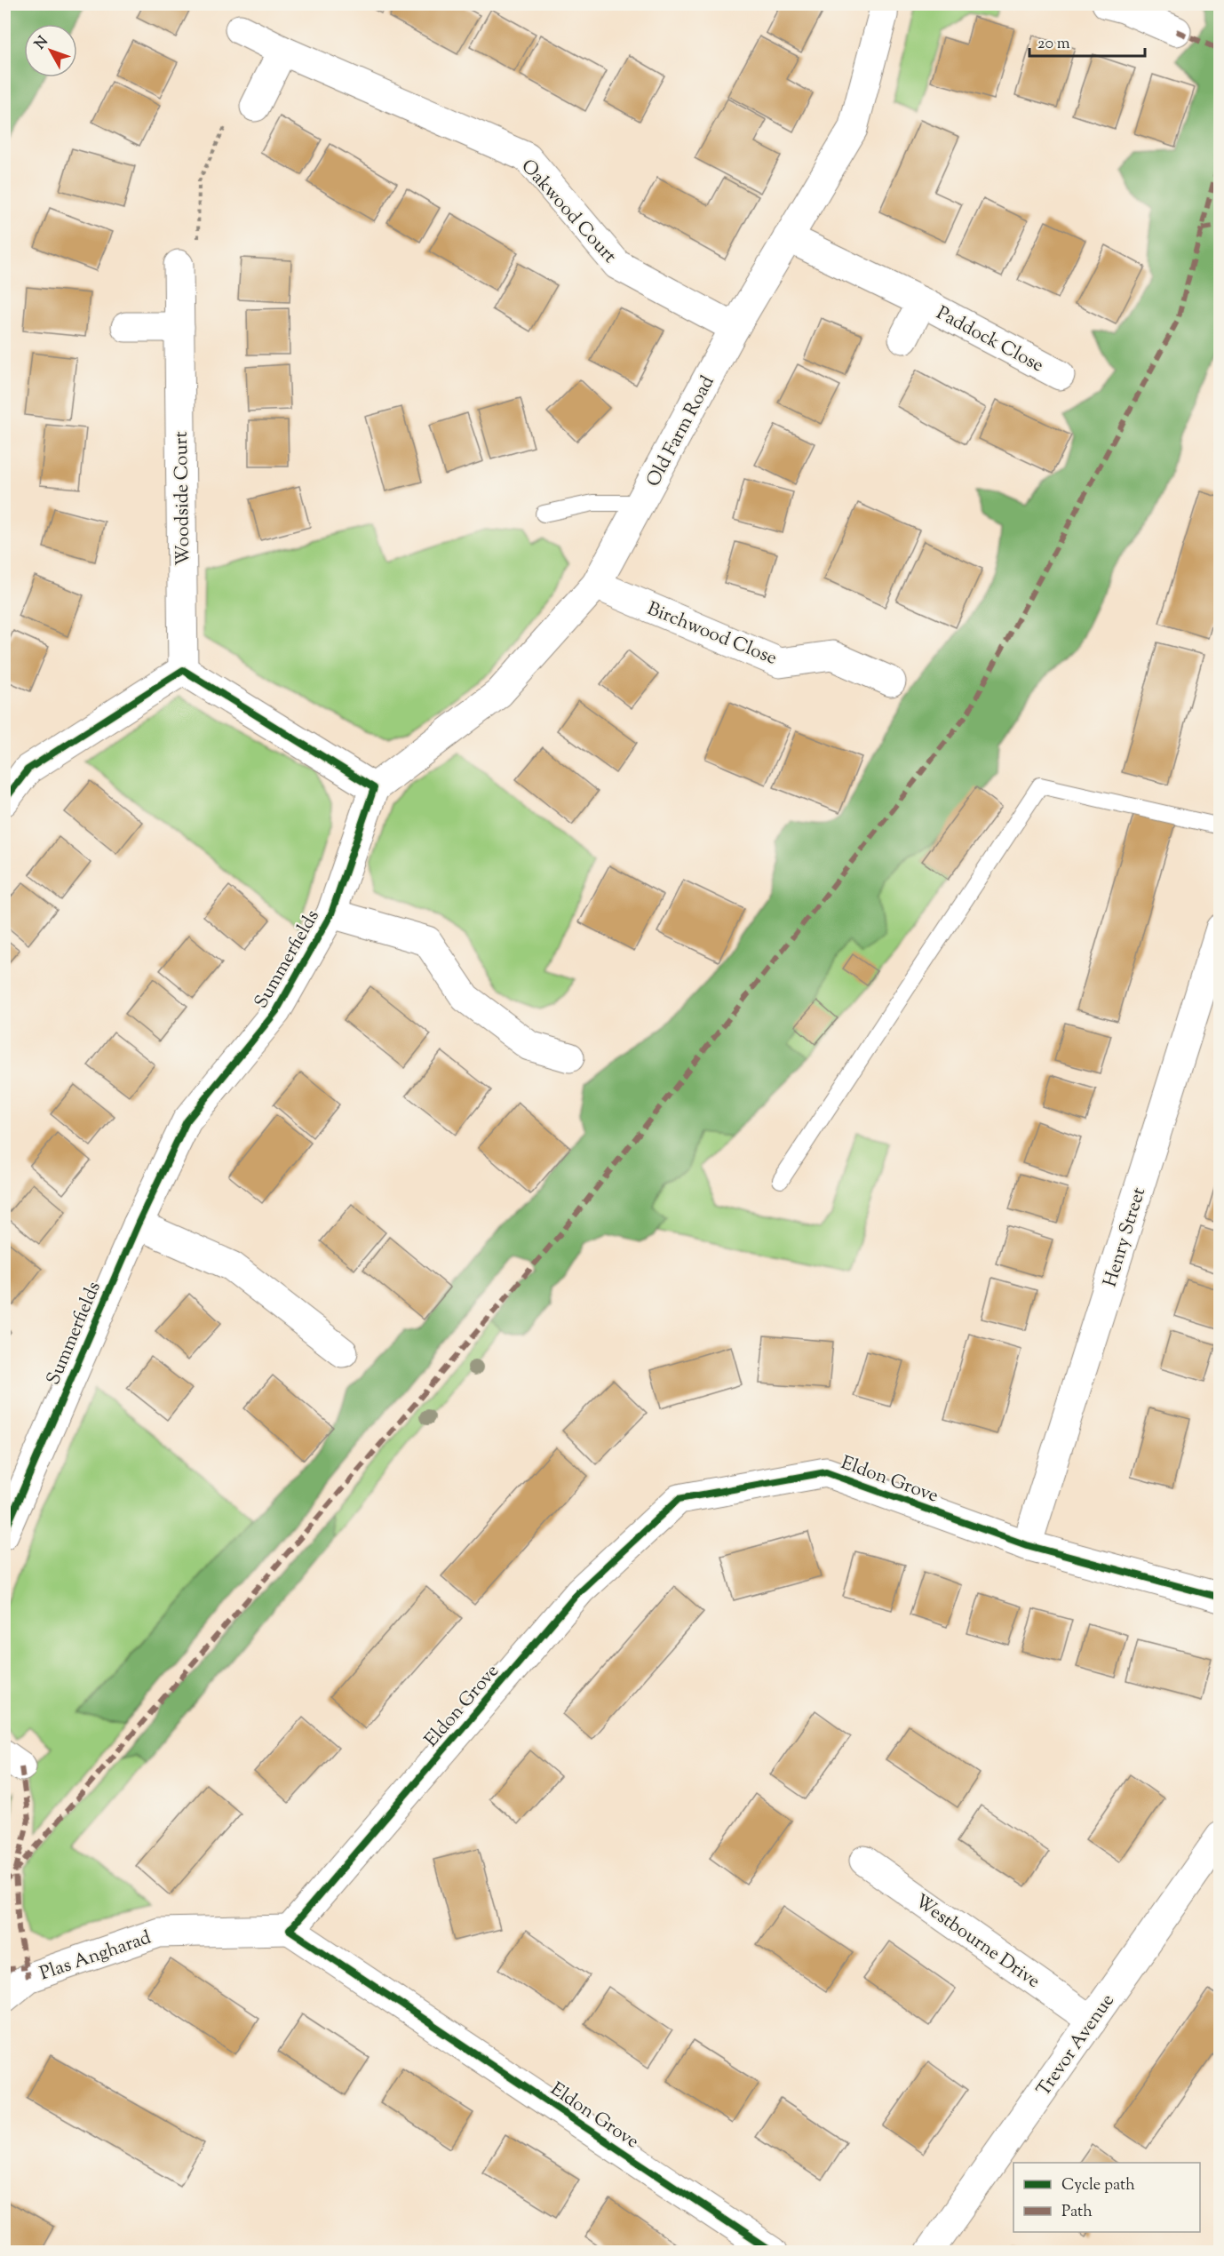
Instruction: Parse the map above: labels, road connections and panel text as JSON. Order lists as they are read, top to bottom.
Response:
{
  "streets": {
    "street": [
      "Oakwood Court",
      "Paddock Close",
      "Old Farm Road",
      "Woodside Court",
      "Birchwood Close",
      "Summerfields",
      "Henry Street",
      "Eldon Grove",
      "Westbourne Drive",
      "Plas Angharad",
      "Trevor Avenue"
    ]
  },
  "crossings": [
    ["Oakwood Court", "Old Farm Road"],
    ["Paddock Close", "Old Farm Road"],
    ["Old Farm Road", "Birchwood Close"],
    ["Old Farm Road", "Summerfields"],
    ["Henry Street", "Eldon Grove"],
    ["Eldon Grove", "Plas Angharad"],
    ["Westbourne Drive", "Trevor Avenue"]
  ],
  "legend": ["Cycle path", "Path"],
  "scale_bar": "20 m",
  "north": "top left"
}
